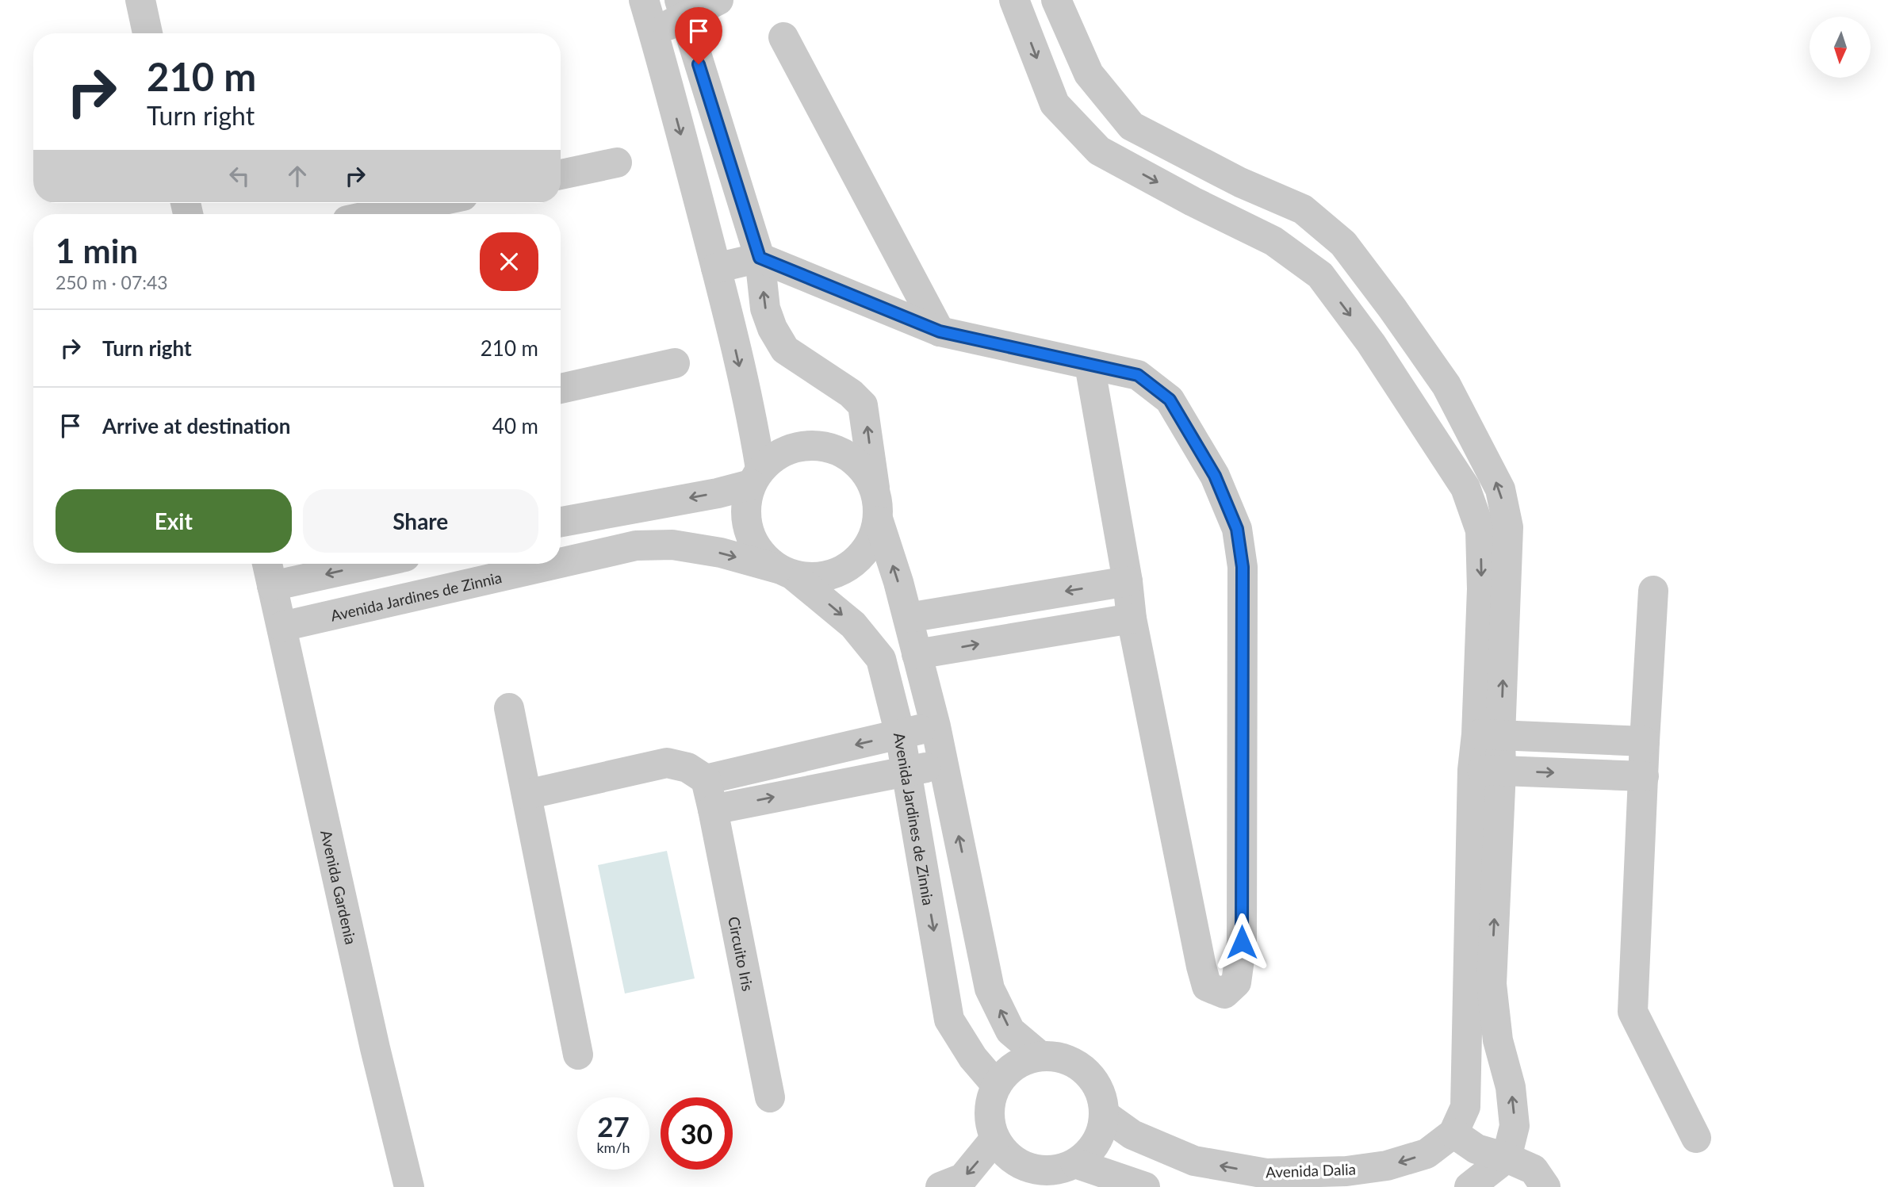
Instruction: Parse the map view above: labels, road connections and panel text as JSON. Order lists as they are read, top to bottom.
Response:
{
  "streets": {
    "street": [
      "Avenida Jardines de Zinnia",
      "Avenida Gardenia",
      "Circuito Iris",
      "Avenida Dalia"
    ]
  },
  "crossings": [
    ["Avenida Jardines de Zinnia", "Avenida Gardenia"],
    ["Avenida Jardines de Zinnia", "Avenida Dalia"]
  ],
  "one_way": ["Avenida Dalia"],
  "north": "bottom",
  "page": {
    "turn": ["210 m", "Turn right"],
    "heading": ["1 min", "250 m · 07:43"],
    "list": [
      {
        "name": "Turn right",
        "value": "210 m"
      },
      {
        "name": "Arrive at destination",
        "value": "40 m"
      }
    ],
    "buttons": ["Exit", "Share"],
    "speed": "27 km/h",
    "limit": "30"
  }
}
